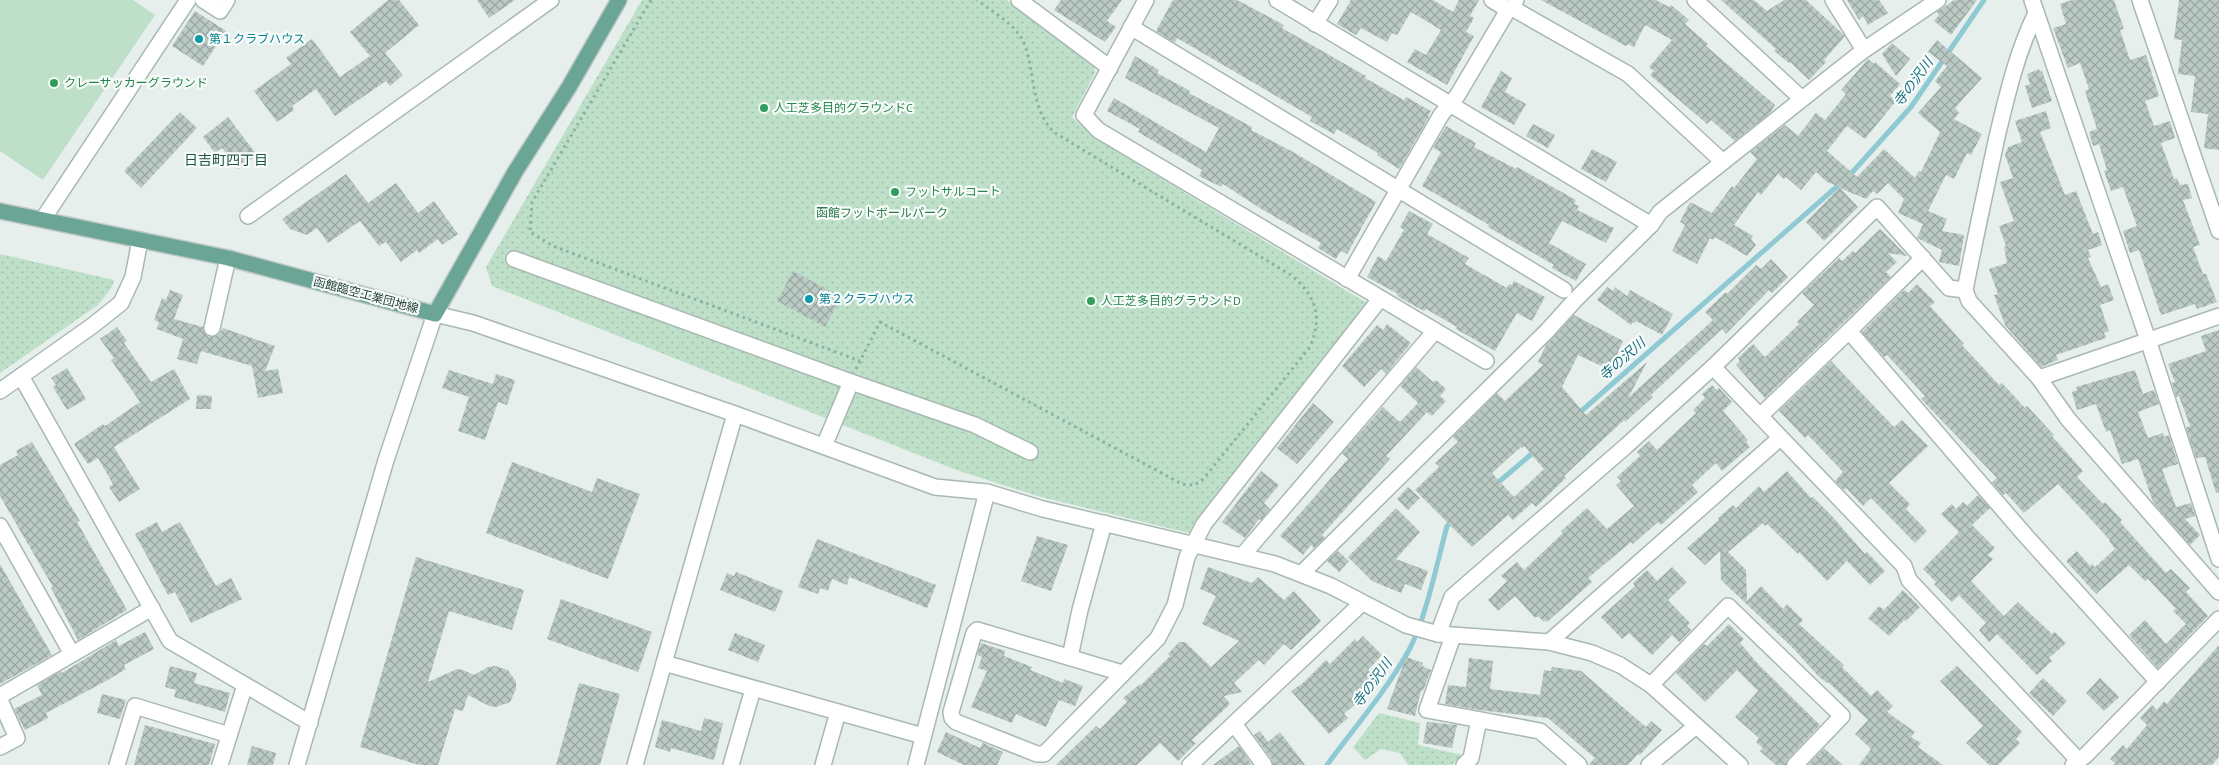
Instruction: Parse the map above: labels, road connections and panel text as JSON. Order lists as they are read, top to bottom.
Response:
{
  "streets": {
    "main road": ["函館臨空工業団地線"]
  },
  "districts": ["日吉町四丁目"],
  "water": ["寺の沢川"],
  "parks": ["函館フットボールパーク"],
  "places": [
    "第１クラブハウス",
    "クレーサッカーグラウンド",
    "人工芝多目的グラウンドC",
    "フットサルコート",
    "第２クラブハウス",
    "人工芝多目的グラウンドD"
  ]
}
